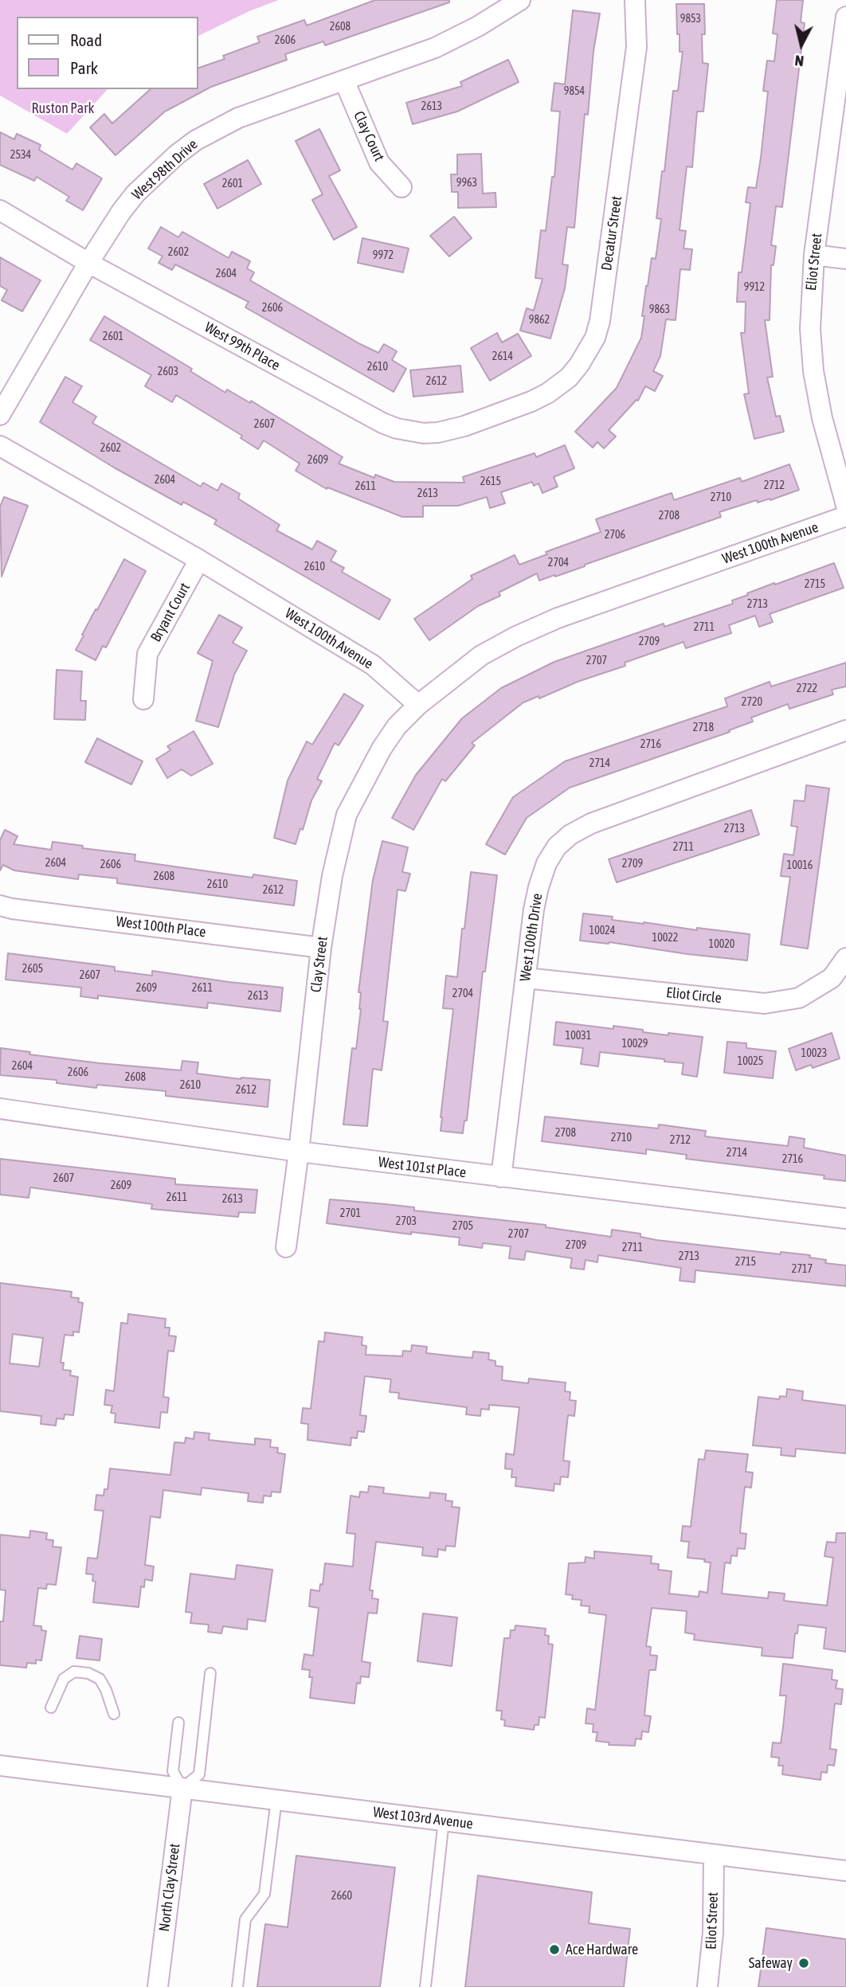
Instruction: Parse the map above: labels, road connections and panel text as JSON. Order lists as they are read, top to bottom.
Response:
{
  "streets": {
    "street": [
      "Clay Court",
      "West 98th Drive",
      "Decatur Street",
      "Eliot Street",
      "West 99th Place",
      "West 100th Avenue",
      "Bryant Court",
      "West 100th Place",
      "West 100th Drive",
      "Clay Street",
      "Eliot Circle",
      "West 101st Place",
      "West 103rd Avenue",
      "North Clay Street"
    ]
  },
  "crossings": [
    ["Clay Court", "West 98th Drive"],
    ["West 98th Drive", "West 99th Place"],
    ["Decatur Street", "West 99th Place"],
    ["Eliot Street", "West 103rd Avenue"],
    ["West 100th Avenue", "Bryant Court"],
    ["West 100th Avenue", "Clay Street"],
    ["West 100th Place", "Clay Street"],
    ["West 100th Drive", "Eliot Circle"],
    ["West 100th Drive", "West 101st Place"],
    ["Clay Street", "West 101st Place"],
    ["West 103rd Avenue", "North Clay Street"]
  ],
  "parks": ["Ruston Park"],
  "places": ["Ace Hardware", "Safeway"],
  "house_numbers": [
    "9853",
    "2608",
    "2606",
    "9854",
    "2613",
    "2534",
    "9963",
    "2601",
    "2602",
    "9972",
    "2604",
    "9912",
    "2606",
    "9863",
    "9862",
    "2601",
    "2614",
    "2610",
    "2603",
    "2612",
    "2607",
    "2602",
    "2609",
    "2604",
    "2615",
    "2712",
    "2611",
    "2613",
    "2710",
    "2708",
    "2706",
    "2704",
    "2610",
    "2715",
    "2713",
    "2711",
    "2709",
    "2707",
    "2722",
    "2720",
    "2718",
    "2716",
    "2714",
    "2713",
    "2711",
    "2604",
    "2709",
    "2606",
    "10016",
    "2608",
    "2610",
    "2612",
    "10024",
    "10022",
    "10020",
    "2605",
    "2607",
    "2609",
    "2611",
    "2704",
    "2613",
    "10031",
    "10029",
    "10023",
    "10025",
    "2604",
    "2606",
    "2608",
    "2610",
    "2612",
    "2708",
    "2710",
    "2712",
    "2714",
    "2716",
    "2607",
    "2609",
    "2611",
    "2613",
    "2701",
    "2703",
    "2705",
    "2707",
    "2709",
    "2711",
    "2713",
    "2715",
    "2717",
    "2660"
  ],
  "legend": ["Road", "Park"],
  "north": "bottom"
}
